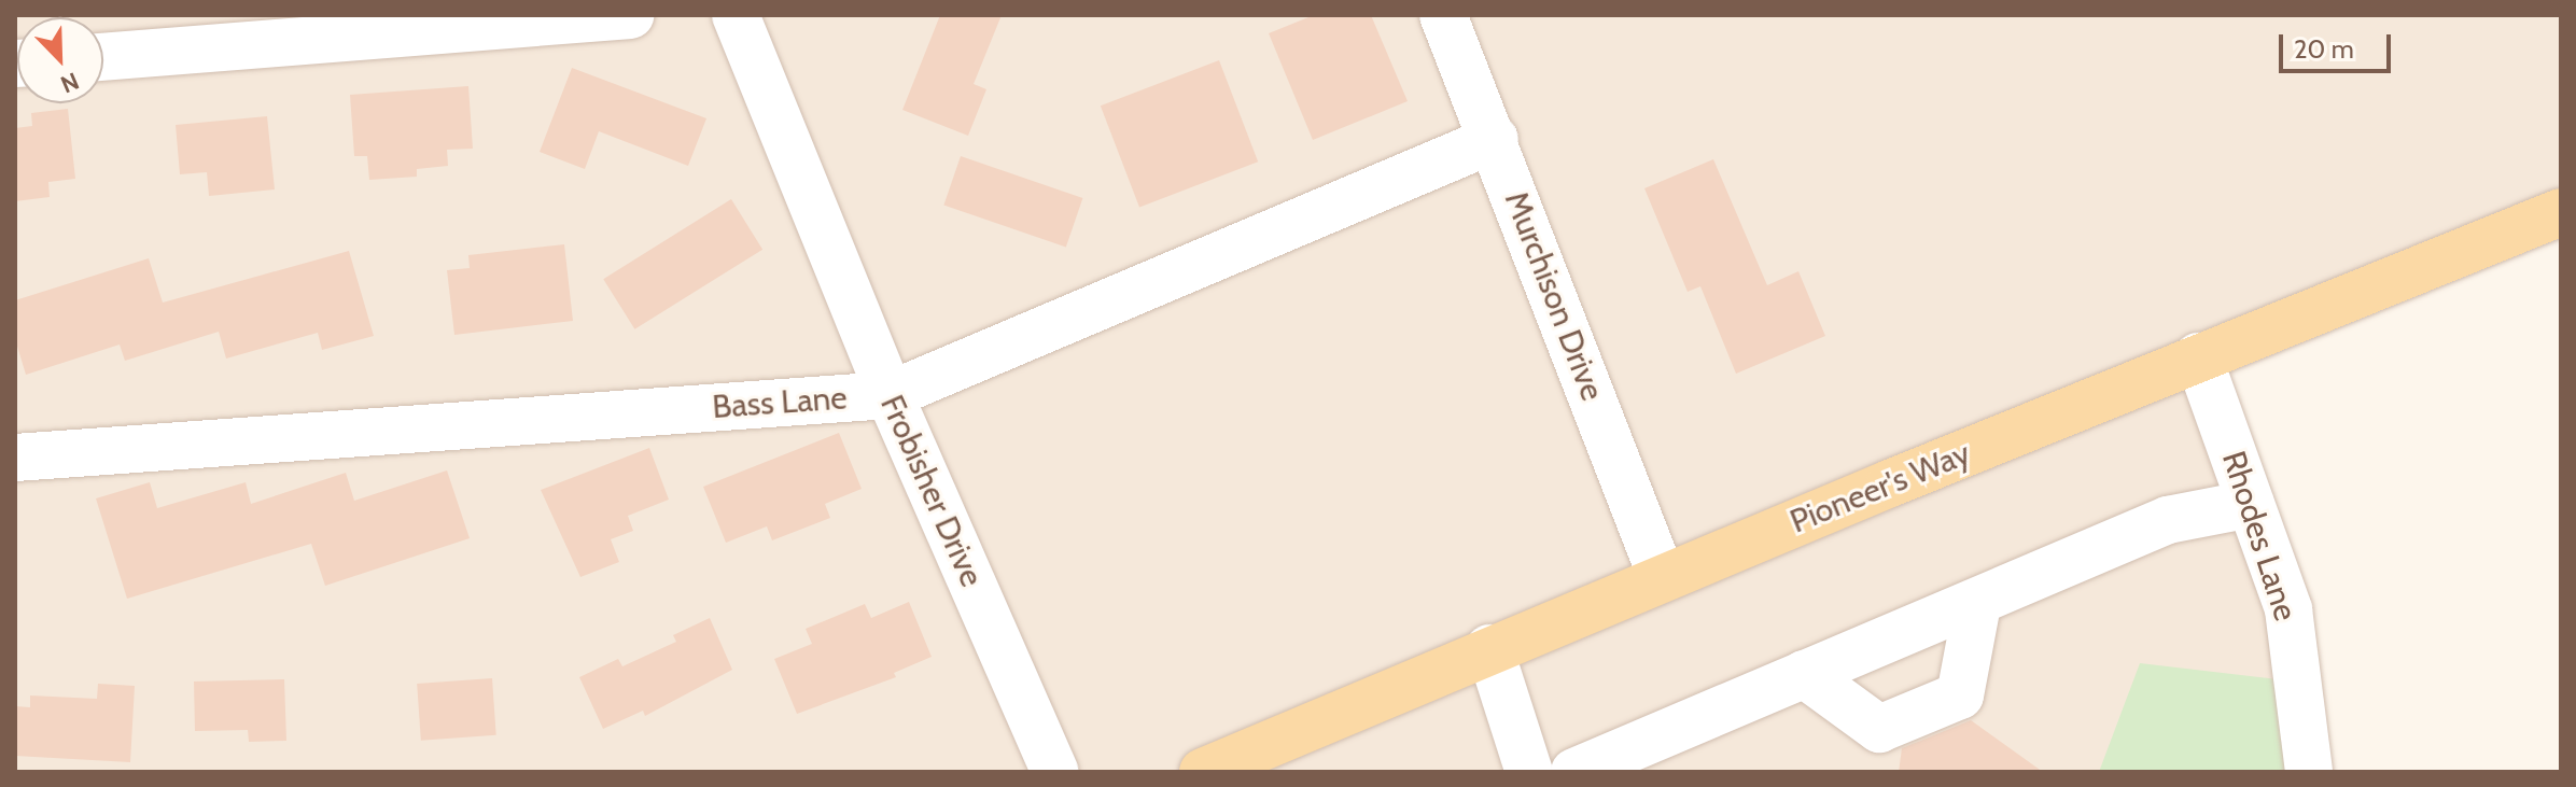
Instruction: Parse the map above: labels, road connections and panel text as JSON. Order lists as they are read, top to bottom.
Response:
{
  "streets": {
    "main road": ["Pioneer's Way"],
    "street": [
      "Murchison Drive",
      "Bass Lane",
      "Frobisher Drive",
      "Rhodes Lane"
    ]
  },
  "crossings": [
    ["Murchison Drive", "Bass Lane"],
    ["Murchison Drive", "Pioneer's Way"],
    ["Bass Lane", "Frobisher Drive"],
    ["Pioneer's Way", "Rhodes Lane"]
  ],
  "scale_bar": "20 m",
  "north": "bottom right"
}
